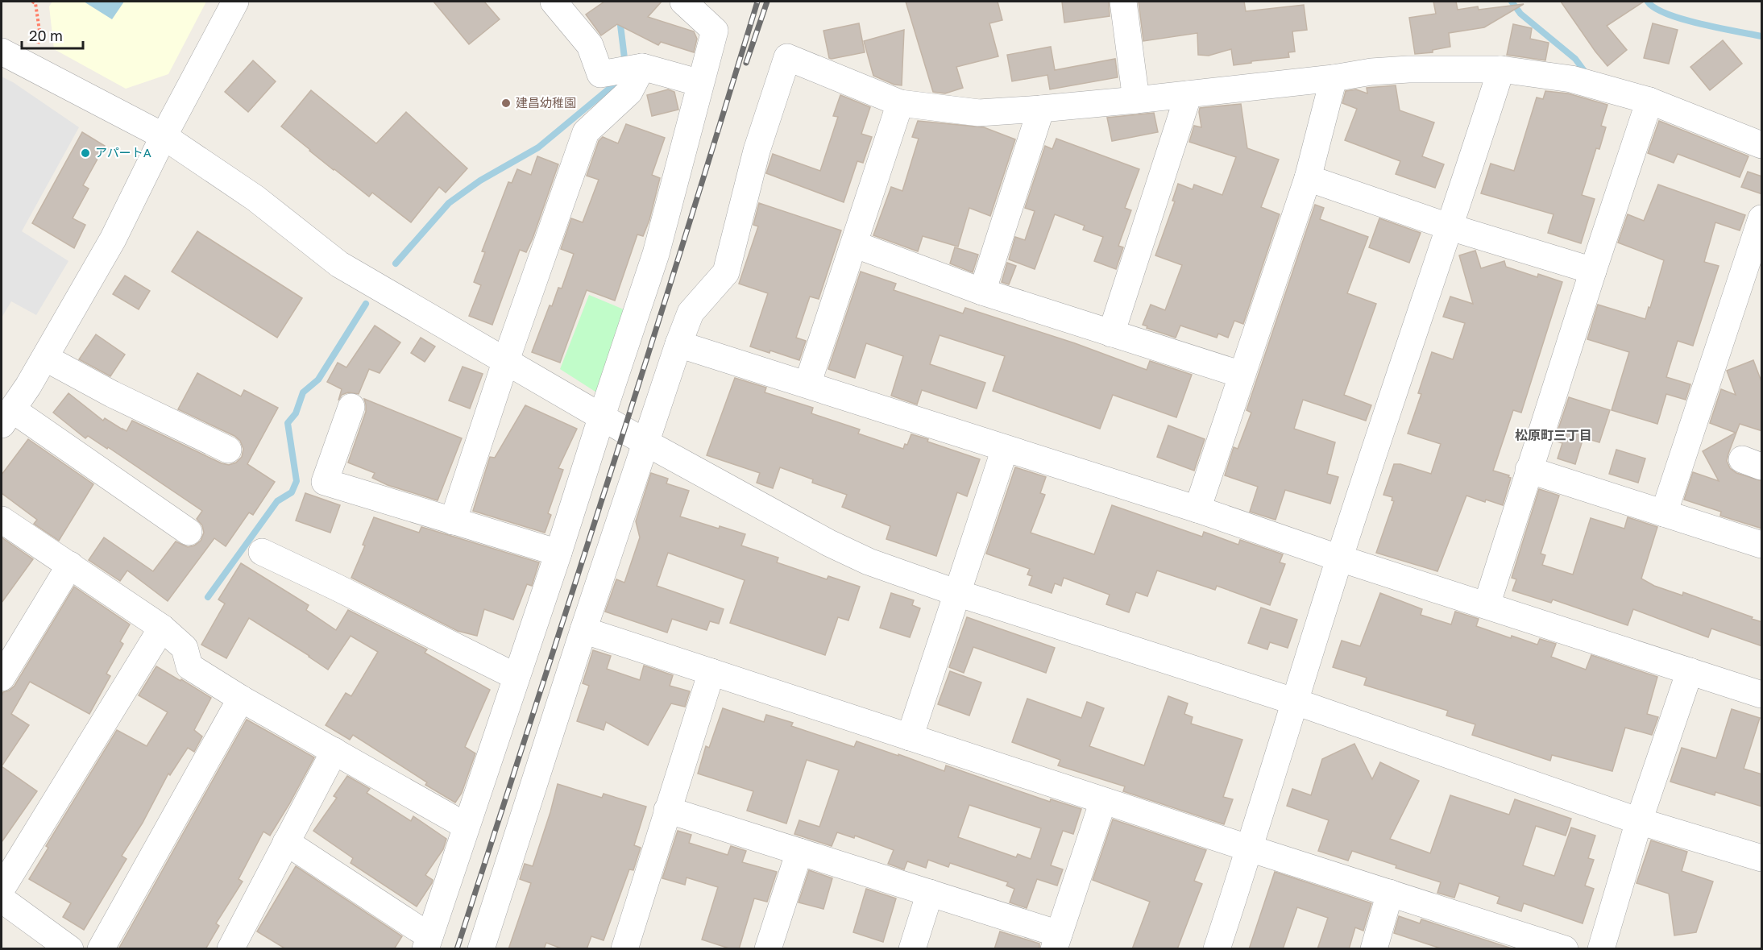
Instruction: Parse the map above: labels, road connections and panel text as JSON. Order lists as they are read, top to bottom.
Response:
{
  "districts": ["松原町三丁目"],
  "places": ["建昌幼稚園", "アパートA"],
  "scale_bar": "20 m"
}
